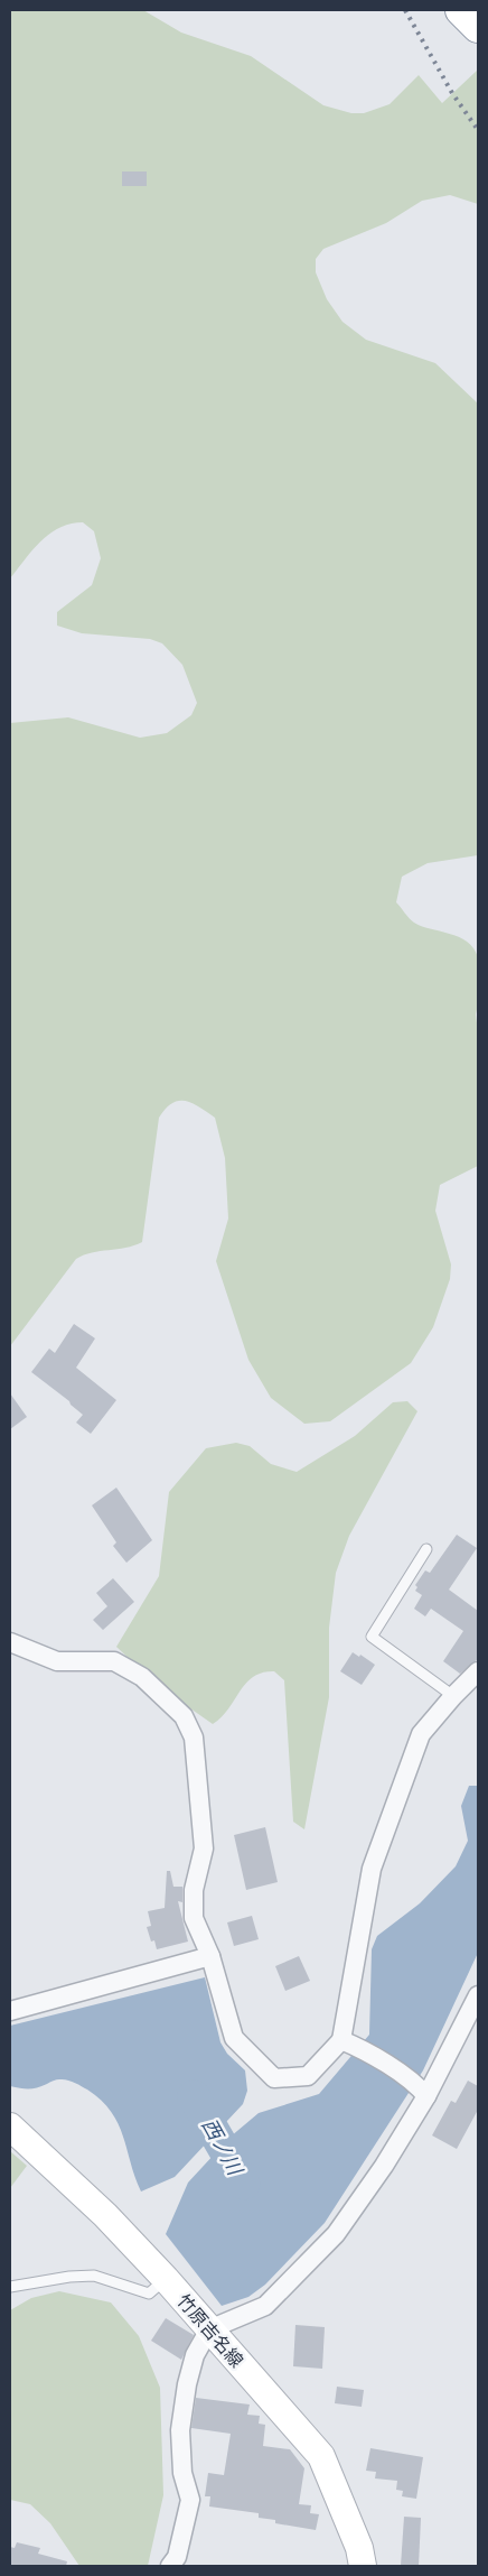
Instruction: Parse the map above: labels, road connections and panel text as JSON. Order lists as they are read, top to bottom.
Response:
{
  "streets": {
    "main road": ["竹原吉名線"]
  },
  "water": ["西ノ川"]
}
